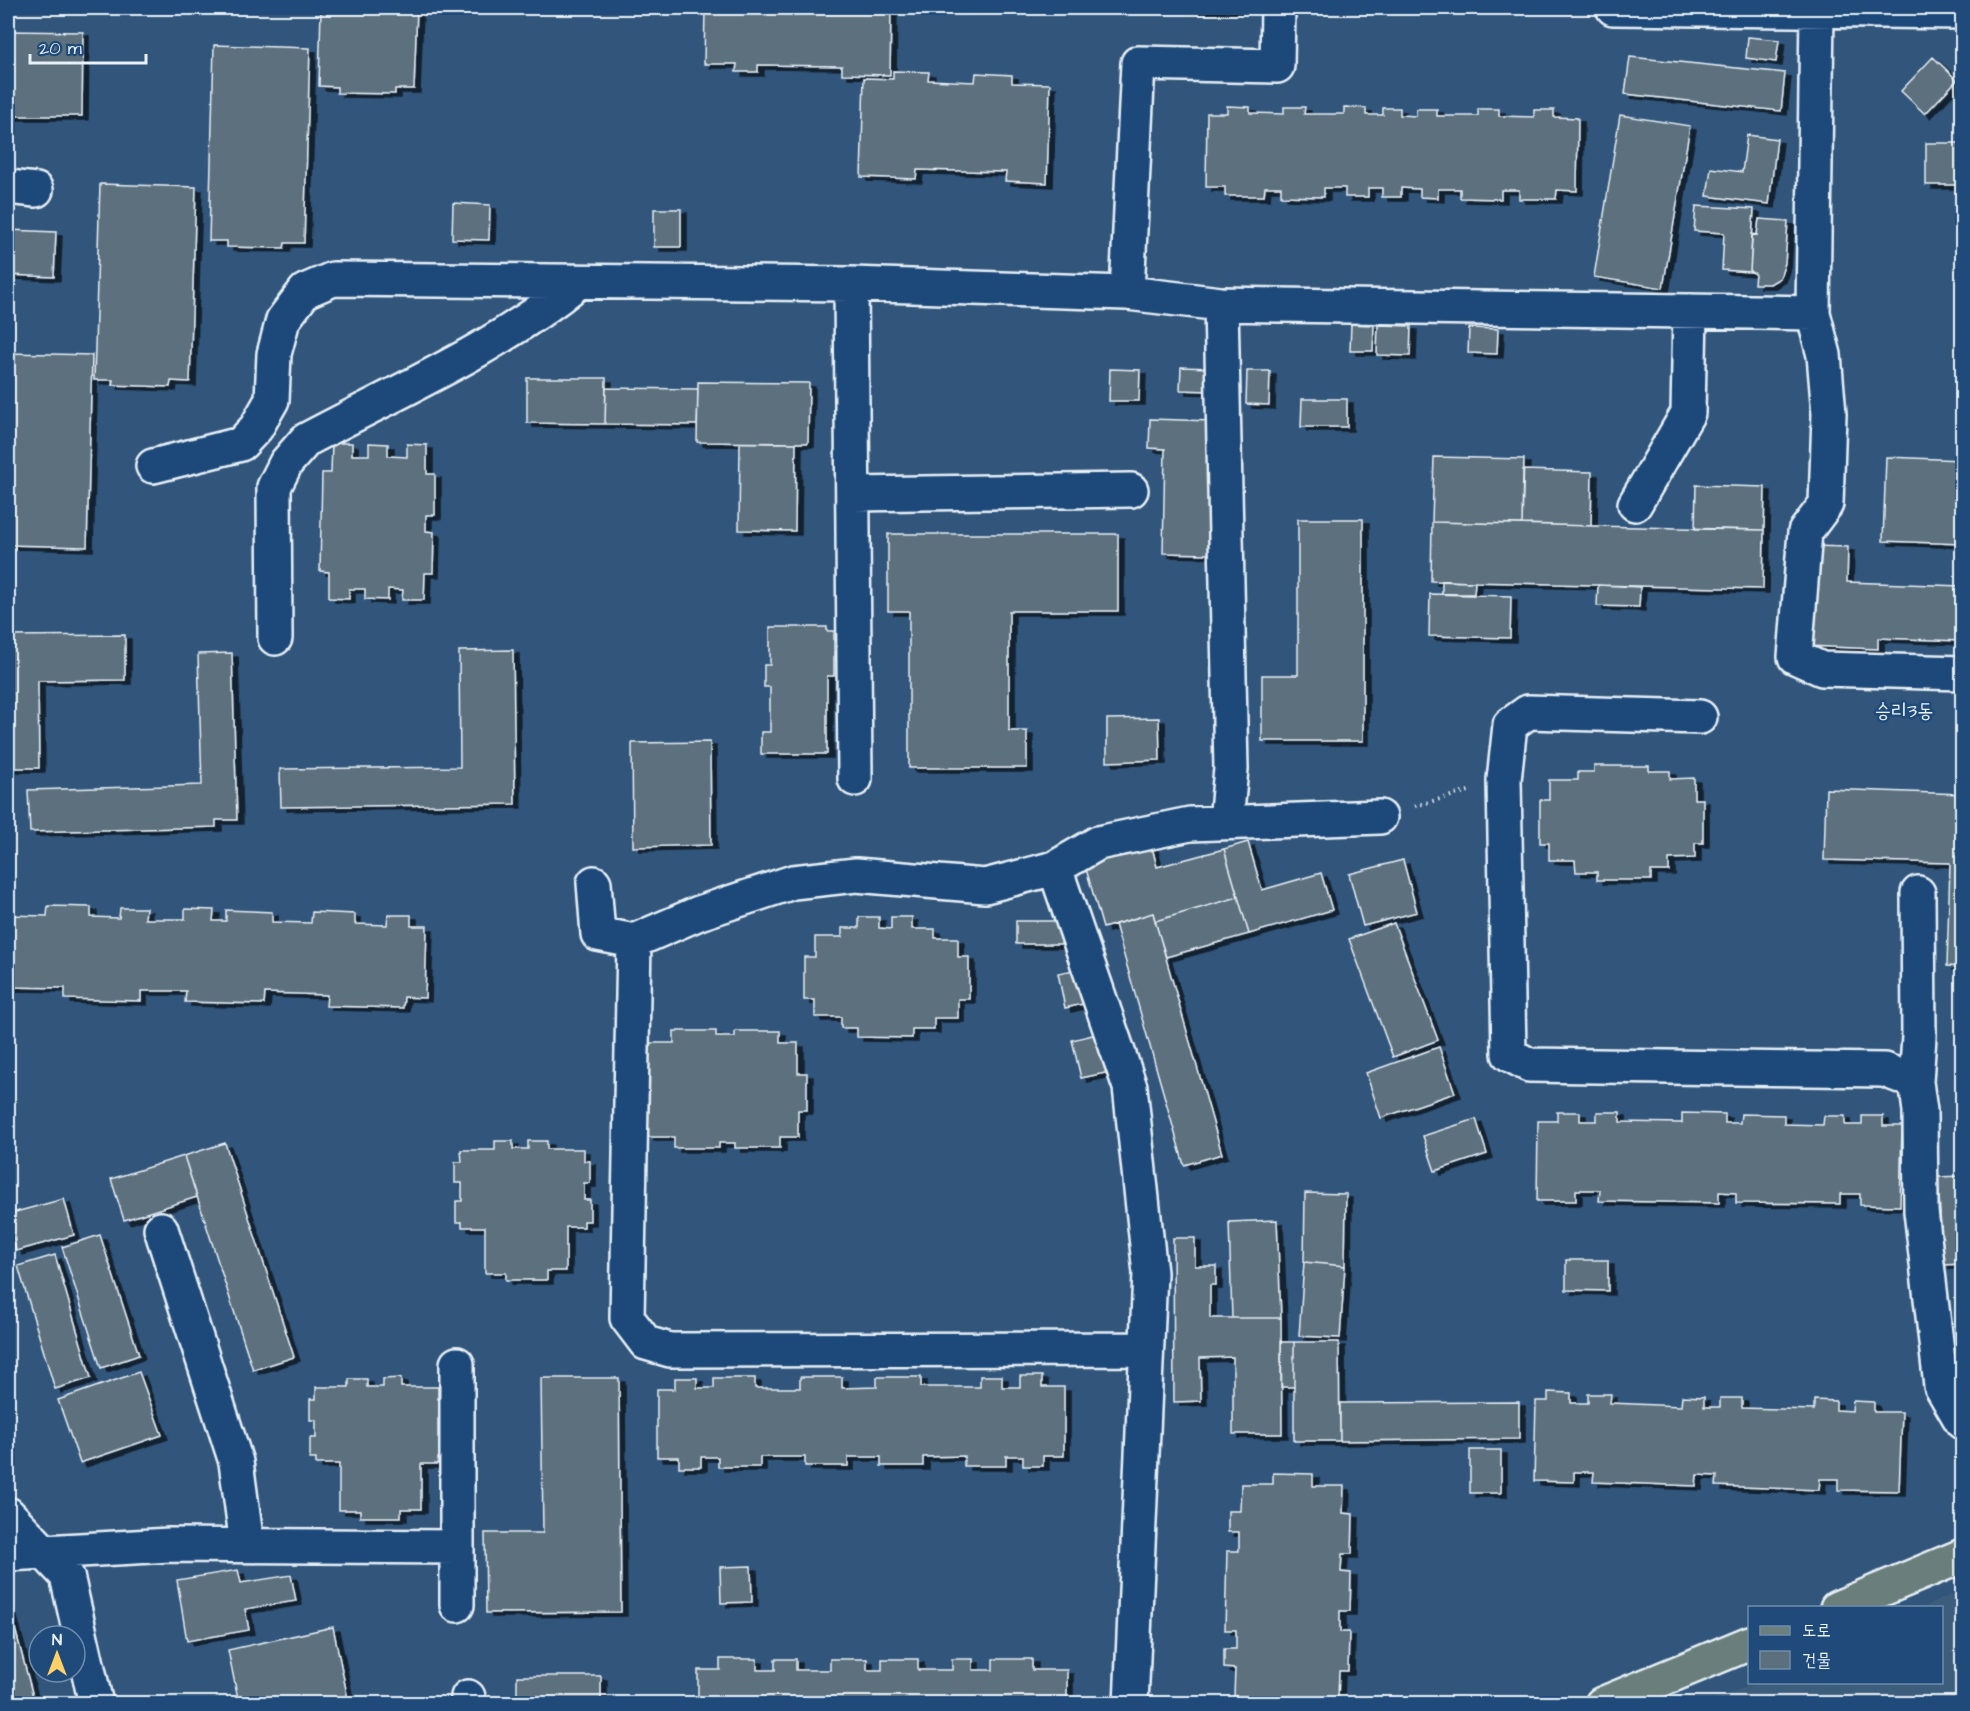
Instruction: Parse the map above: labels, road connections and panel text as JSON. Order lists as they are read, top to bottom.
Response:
{
  "districts": ["승리3동"],
  "legend": ["도로", "건물"],
  "scale_bar": "20 m",
  "north": "top"
}
